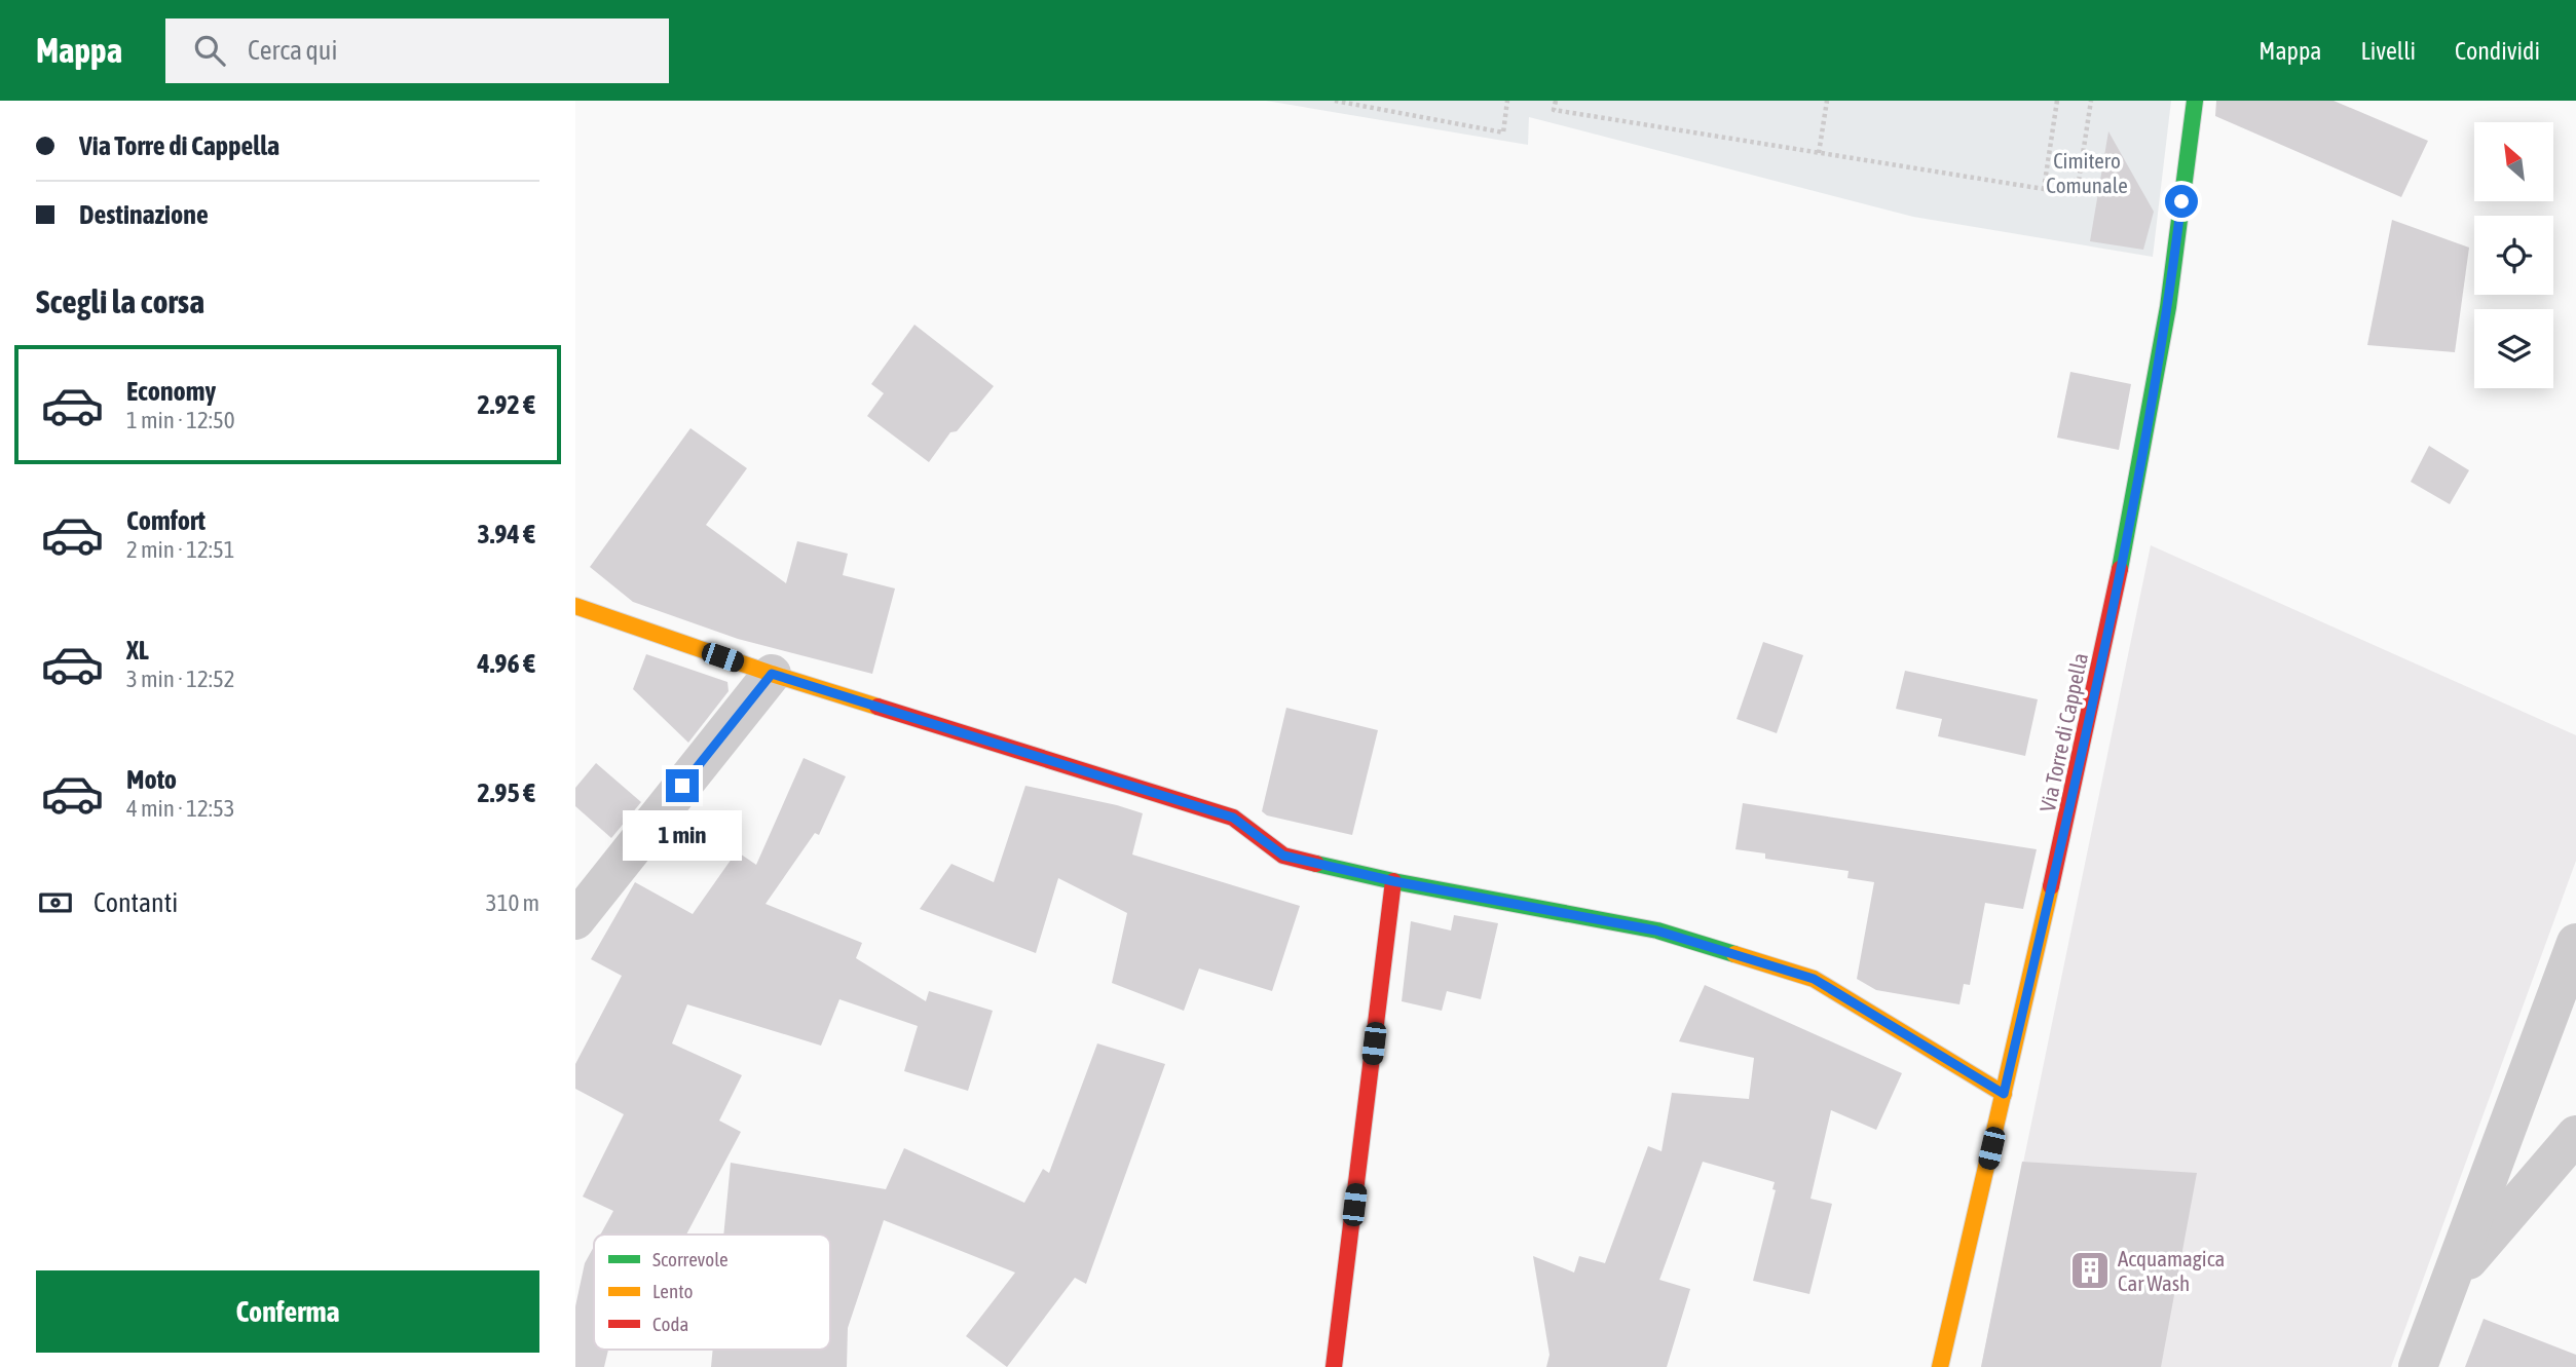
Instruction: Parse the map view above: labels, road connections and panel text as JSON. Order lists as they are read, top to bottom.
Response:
{
  "streets": {
    "street": ["Via Torre di Cappella"]
  },
  "parks": ["Cimitero Comunale"],
  "places": {
    "building": ["Acquamagica Car Wash"]
  },
  "legend": ["Scorrevole", "Lento", "Coda"],
  "north": "top left",
  "page": {
    "header": "Mappa",
    "search": "Cerca qui",
    "nav": ["Mappa", "Livelli", "Condividi"],
    "banner": ["Via Torre di Cappella", "Destinazione"],
    "heading": "Scegli la corsa",
    "list": [
      {
        "name": "Economy",
        "note": "1 min · 12:50",
        "value": "2.92 €"
      },
      {
        "name": "Comfort",
        "note": "2 min · 12:51",
        "value": "3.94 €"
      },
      {
        "name": "XL",
        "note": "3 min · 12:52",
        "value": "4.96 €"
      },
      {
        "name": "Moto",
        "note": "4 min · 12:53",
        "value": "2.95 €"
      }
    ],
    "bubble": "1 min",
    "pay": ["Contanti", "310 m"],
    "buttons": "Conferma"
  }
}
